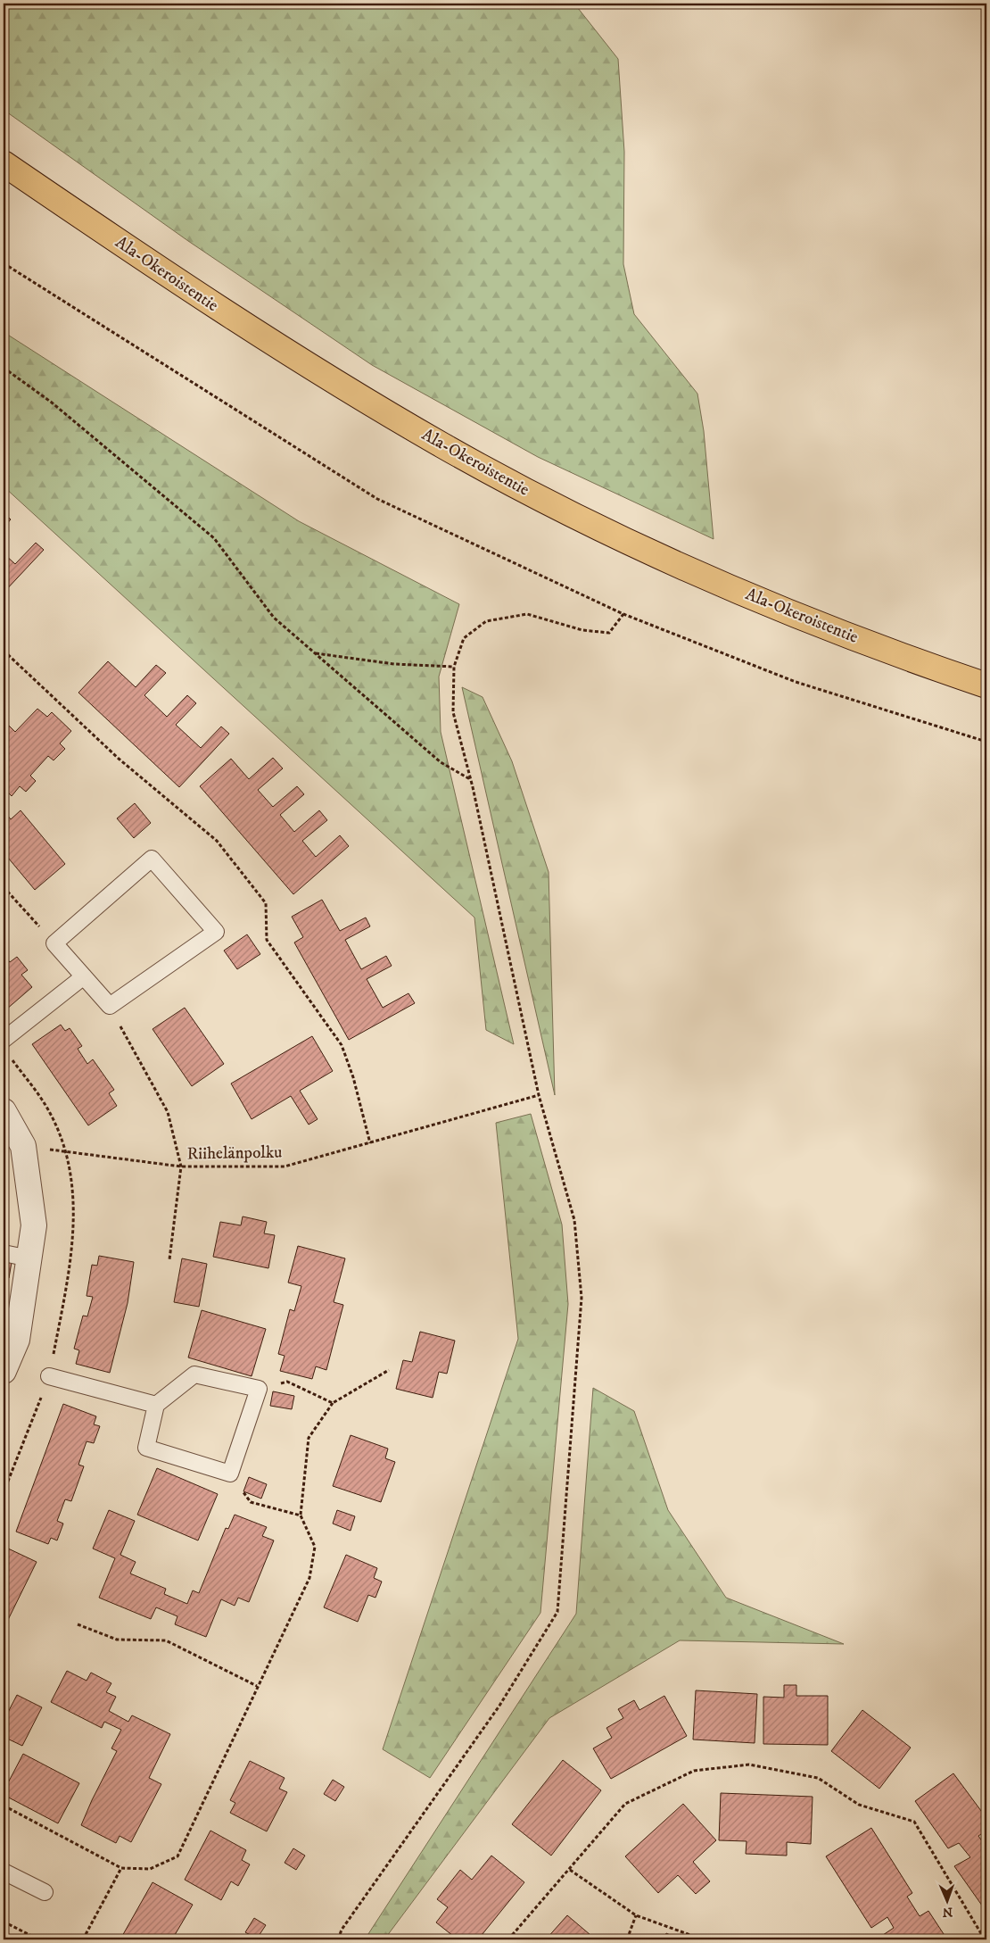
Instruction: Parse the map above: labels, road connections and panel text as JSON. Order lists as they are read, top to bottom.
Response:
{
  "streets": {
    "main road": ["Ala-Okeroistentie"],
    "path": ["Riihelänpolku"]
  },
  "north": "bottom"
}
